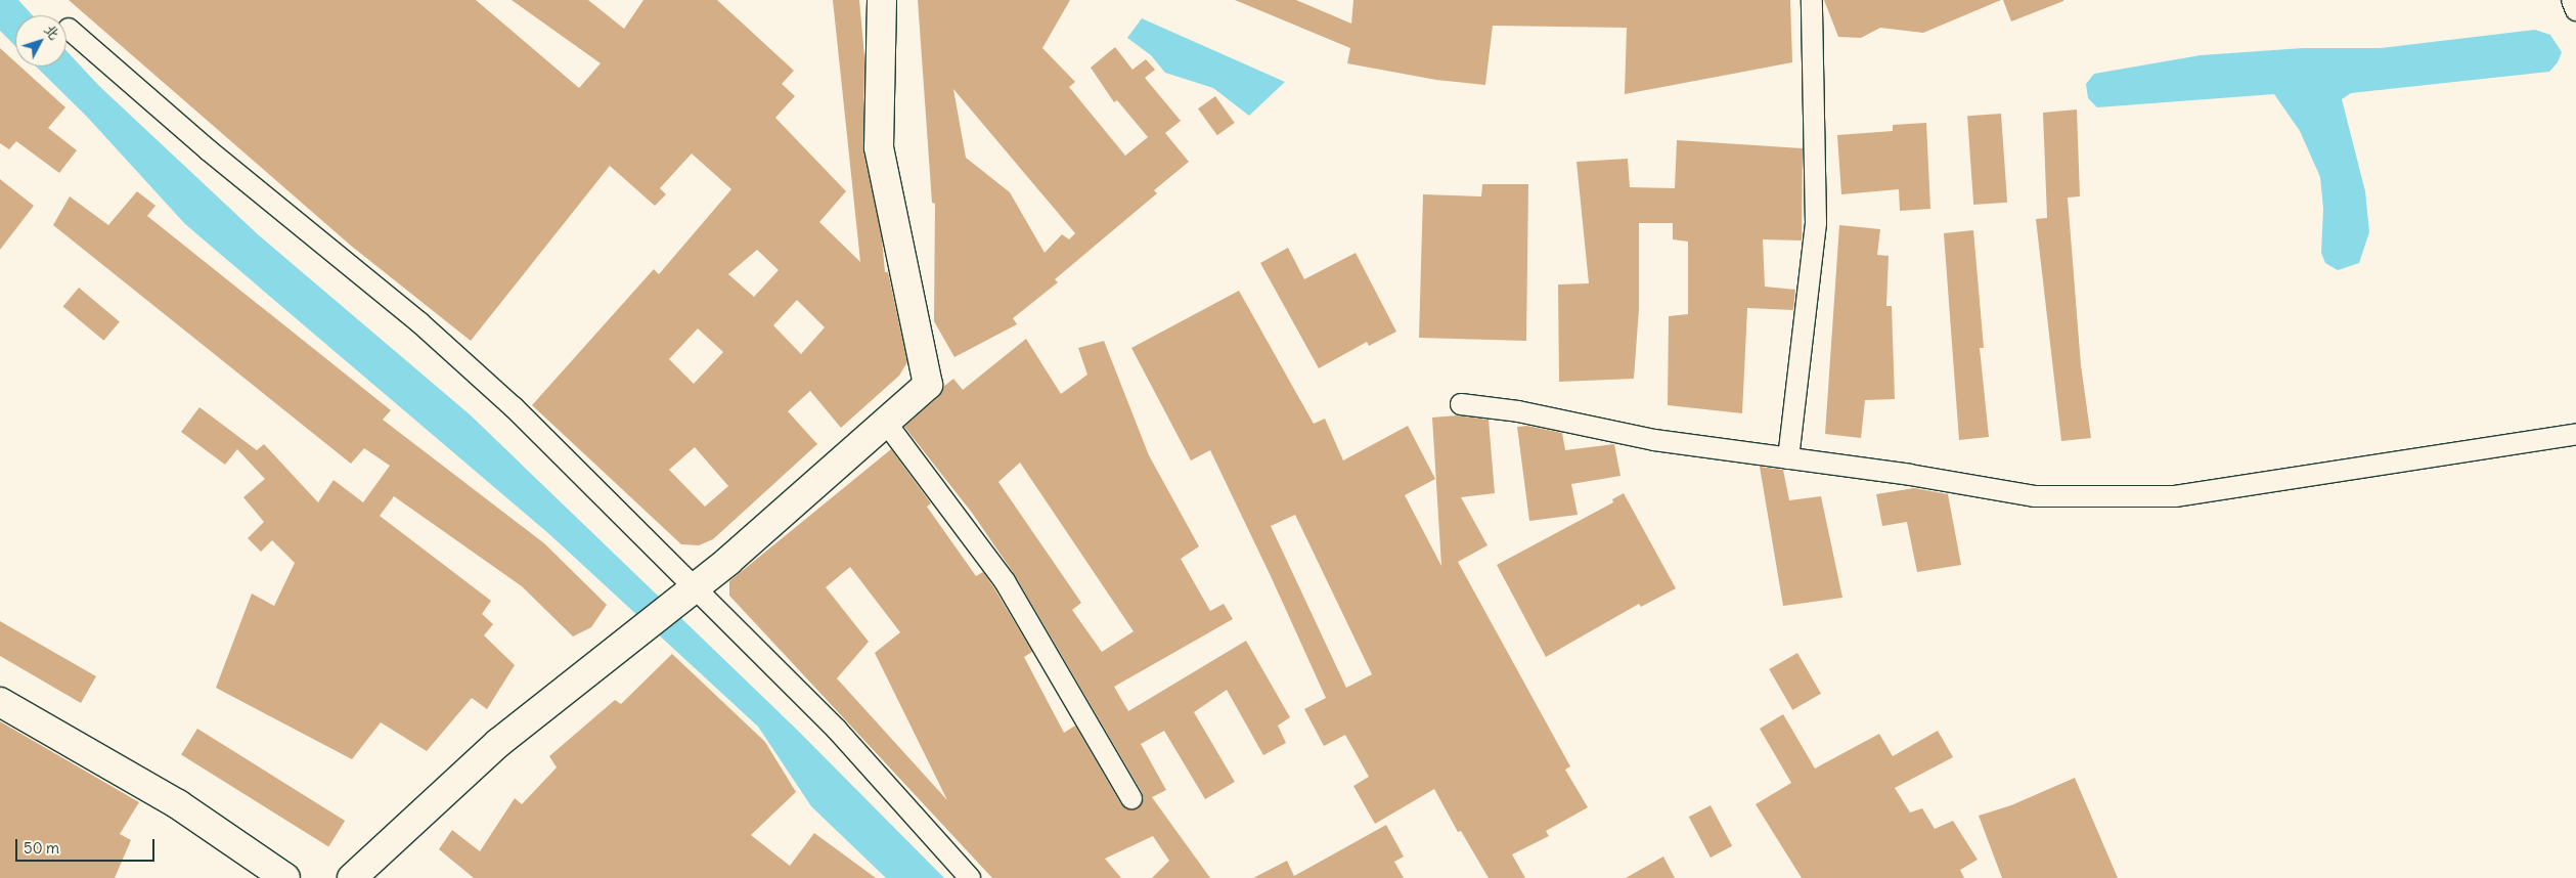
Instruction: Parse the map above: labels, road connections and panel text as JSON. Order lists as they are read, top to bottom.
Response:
{
  "scale_bar": "50 m",
  "north": "top right"
}
